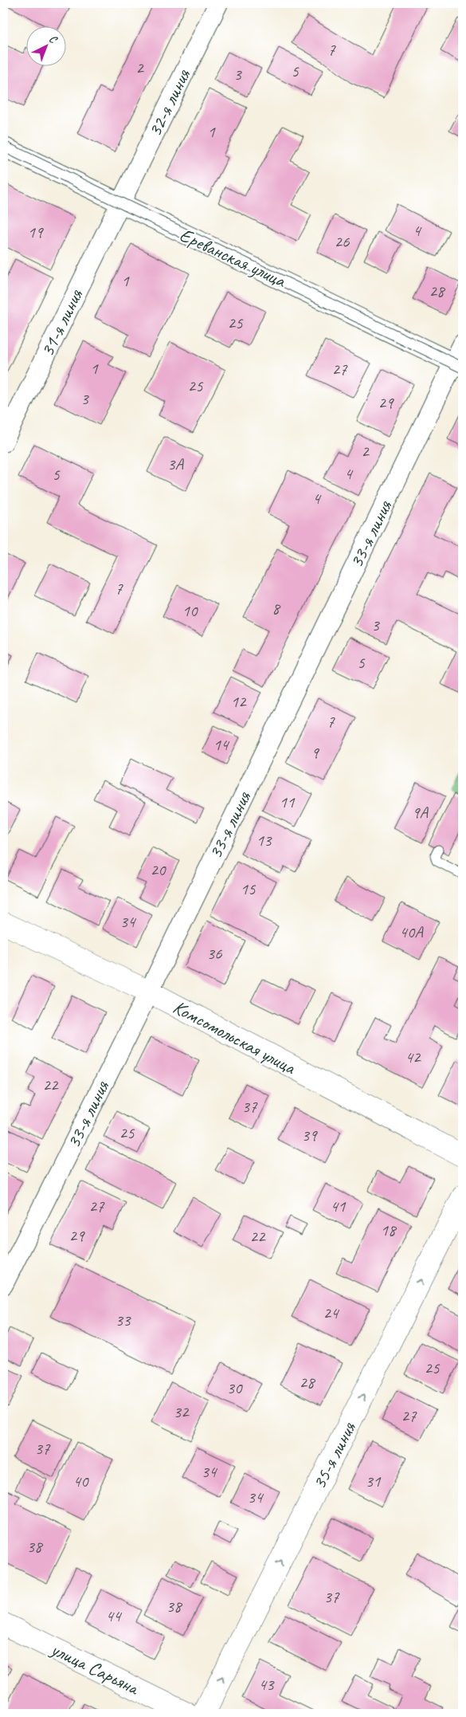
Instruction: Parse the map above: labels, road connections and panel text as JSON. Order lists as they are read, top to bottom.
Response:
{
  "streets": {
    "street": [
      "32-я линия",
      "Ереванская улица",
      "31-я линия",
      "33-я линия",
      "Комсомольская улица",
      "35-я линия",
      "улица Сарьяна"
    ]
  },
  "crossings": [
    ["32-я линия", "Ереванская улица"],
    ["32-я линия", "31-я линия"],
    ["Ереванская улица", "31-я линия"],
    ["Ереванская улица", "33-я линия"],
    ["33-я линия", "Комсомольская улица"]
  ],
  "one_way": ["35-я линия"],
  "house_numbers": [
    "7",
    "2",
    "5",
    "3",
    "1",
    "4",
    "19",
    "26",
    "1",
    "28",
    "25",
    "1",
    "27",
    "25",
    "3",
    "29",
    "2",
    "3А",
    "4",
    "5",
    "4",
    "7",
    "8",
    "10",
    "3",
    "5",
    "12",
    "7",
    "14",
    "9",
    "11",
    "9А",
    "13",
    "20",
    "15",
    "34",
    "40А",
    "36",
    "42",
    "22",
    "37",
    "25",
    "39",
    "27",
    "41",
    "18",
    "29",
    "22",
    "24",
    "33",
    "25",
    "28",
    "30",
    "32",
    "27",
    "37",
    "34",
    "40",
    "31",
    "34",
    "38",
    "37",
    "38",
    "44",
    "43"
  ],
  "north": "top right"
}
